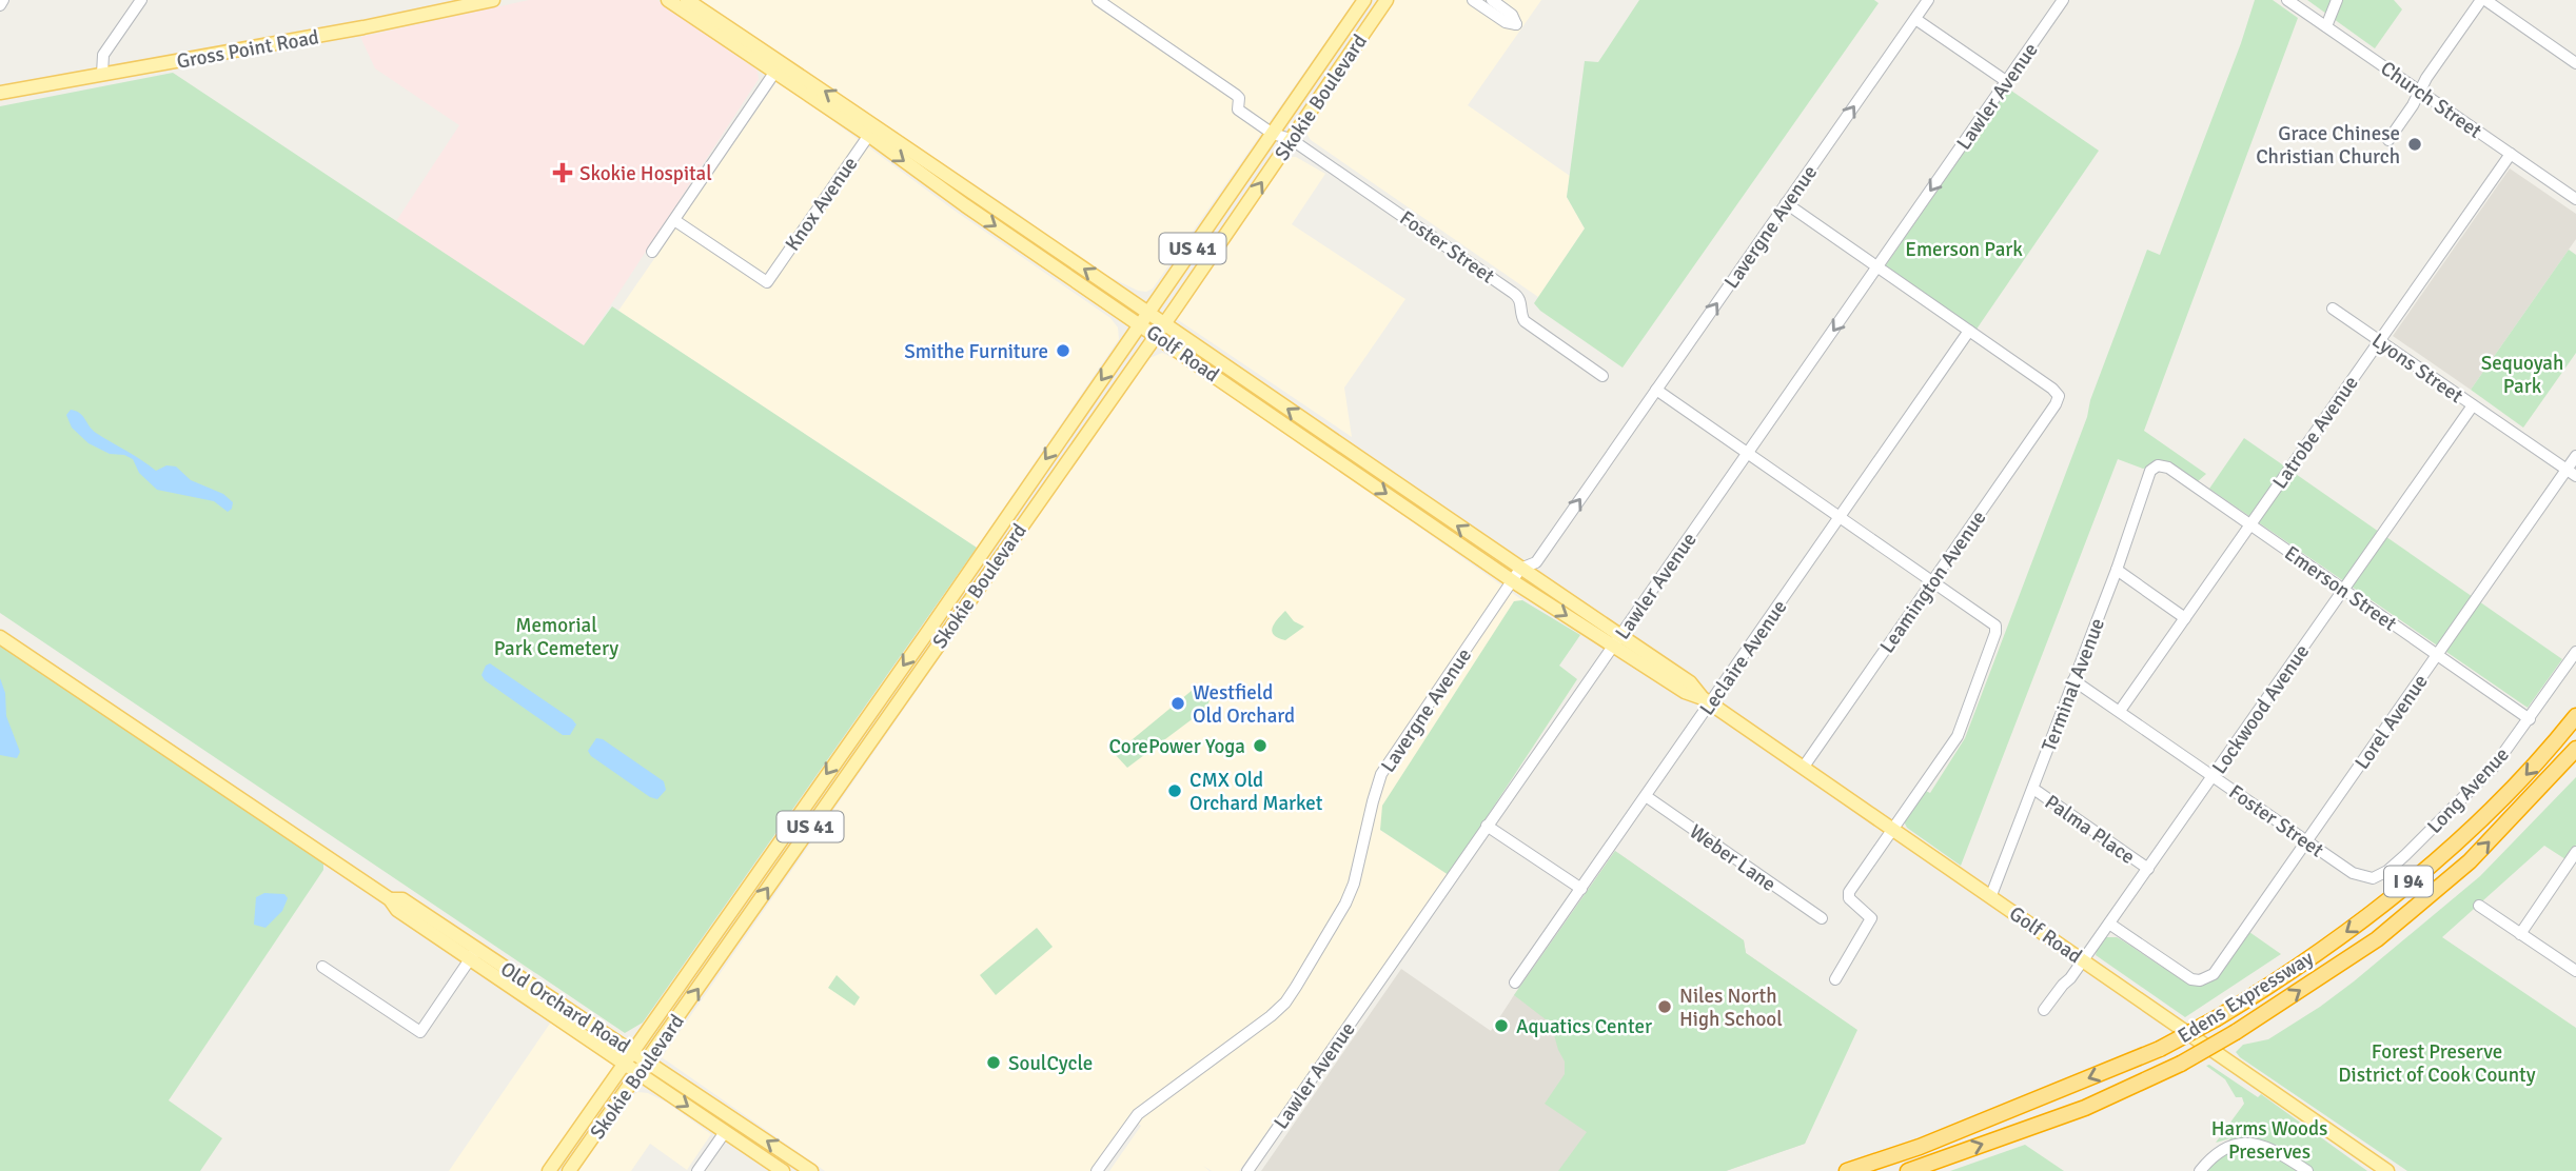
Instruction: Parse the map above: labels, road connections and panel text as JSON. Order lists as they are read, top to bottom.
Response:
{
  "streets": {
    "highway": ["I 94", "Edens Expressway"],
    "main road": [
      "Gross Point Road",
      "Skokie Boulevard",
      "US 41",
      "Golf Road",
      "Old Orchard Road"
    ],
    "street": [
      "Lawler Avenue",
      "Church Street",
      "Knox Avenue",
      "Lavergne Avenue",
      "Foster Street",
      "Lyons Street",
      "Latrobe Avenue",
      "Leamington Avenue",
      "Emerson Street",
      "Leclaire Avenue",
      "Terminal Avenue",
      "Lockwood Avenue",
      "Lorel Avenue",
      "Long Avenue",
      "Palma Place",
      "Weber Lane"
    ]
  },
  "crossings": [
    ["Lawler Avenue", "Golf Road"],
    ["Skokie Boulevard", "Foster Street"],
    ["Skokie Boulevard", "Golf Road"],
    ["Skokie Boulevard", "Old Orchard Road"],
    ["Church Street", "Latrobe Avenue"],
    ["Knox Avenue", "Golf Road"],
    ["Lavergne Avenue", "Golf Road"],
    ["Foster Street", "Latrobe Avenue"],
    ["Foster Street", "Terminal Avenue"],
    ["Foster Street", "Lockwood Avenue"],
    ["Foster Street", "Lorel Avenue"],
    ["Foster Street", "Long Avenue"],
    ["Golf Road", "Leamington Avenue"],
    ["Golf Road", "Leclaire Avenue"],
    ["Golf Road", "Terminal Avenue"],
    ["Golf Road", "Lockwood Avenue"],
    ["Lyons Street", "Latrobe Avenue"],
    ["Lyons Street", "Lockwood Avenue"],
    ["Lyons Street", "Lorel Avenue"],
    ["Latrobe Avenue", "Emerson Street"],
    ["Leamington Avenue", "Leclaire Avenue"],
    ["Emerson Street", "Terminal Avenue"],
    ["Emerson Street", "Lockwood Avenue"],
    ["Emerson Street", "Lorel Avenue"],
    ["Emerson Street", "Long Avenue"],
    ["Leclaire Avenue", "Weber Lane"],
    ["Terminal Avenue", "Palma Place"],
    ["Lockwood Avenue", "Lorel Avenue"],
    ["Lockwood Avenue", "Palma Place"]
  ],
  "one_way": ["Lavergne Avenue"],
  "parks": [
    "Emerson Park",
    "Sequoyah Park",
    "Memorial Park Cemetery",
    "Forest Preserve District of Cook County",
    "Harms Woods Preserves"
  ],
  "places": {
    "other": [
      "Grace Chinese Christian Church",
      "Smithe Furniture",
      "Westfield Old Orchard",
      "CorePower Yoga",
      "CMX Old Orchard Market",
      "Niles North High School",
      "Aquatics Center",
      "SoulCycle"
    ],
    "health": ["Skokie Hospital"]
  }
}
